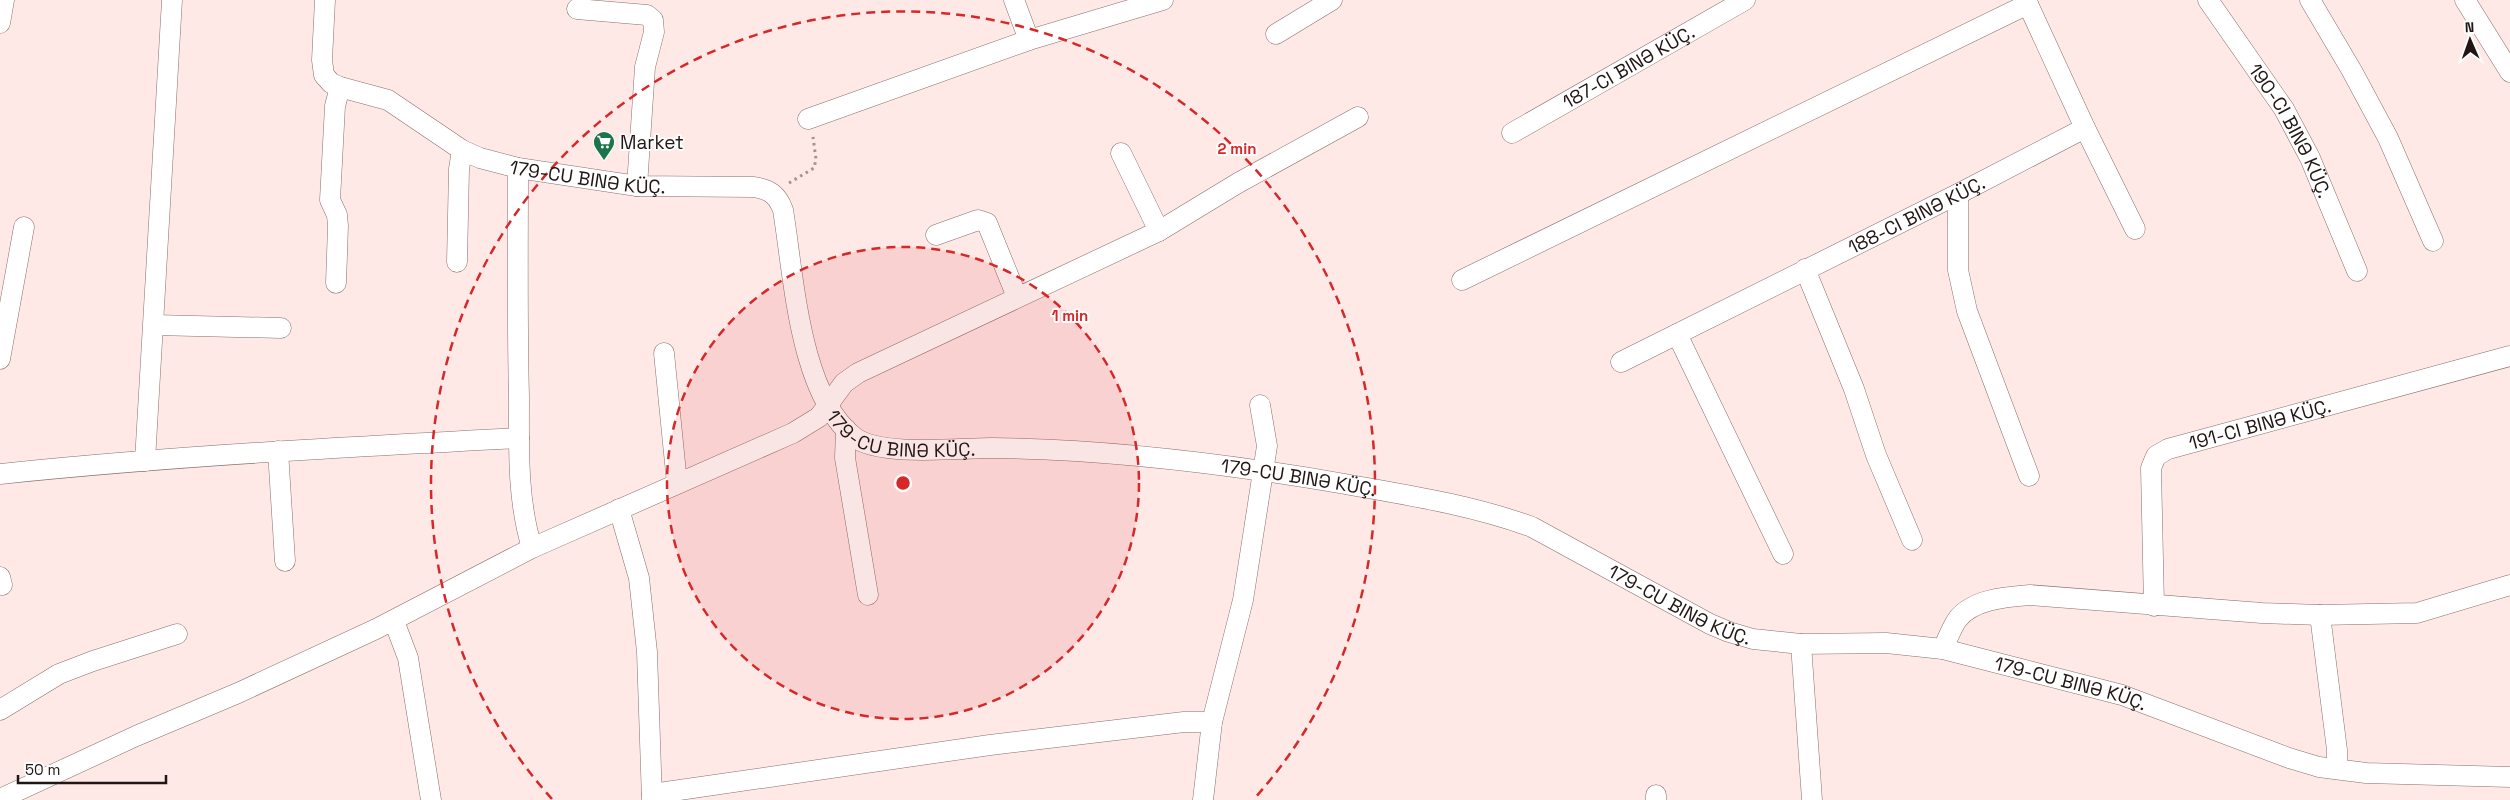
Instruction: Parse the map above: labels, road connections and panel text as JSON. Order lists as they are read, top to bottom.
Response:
{
  "streets": {
    "street": ["179-CU BINƏ KÜÇ.", "188-CI BINƏ KÜÇ.", "191-CI BINƏ KÜÇ."]
  },
  "places": {
    "supermarket": ["Market"]
  },
  "scale_bar": "50 m",
  "north": "top",
  "rings": ["2 min", "1 min"]
}
